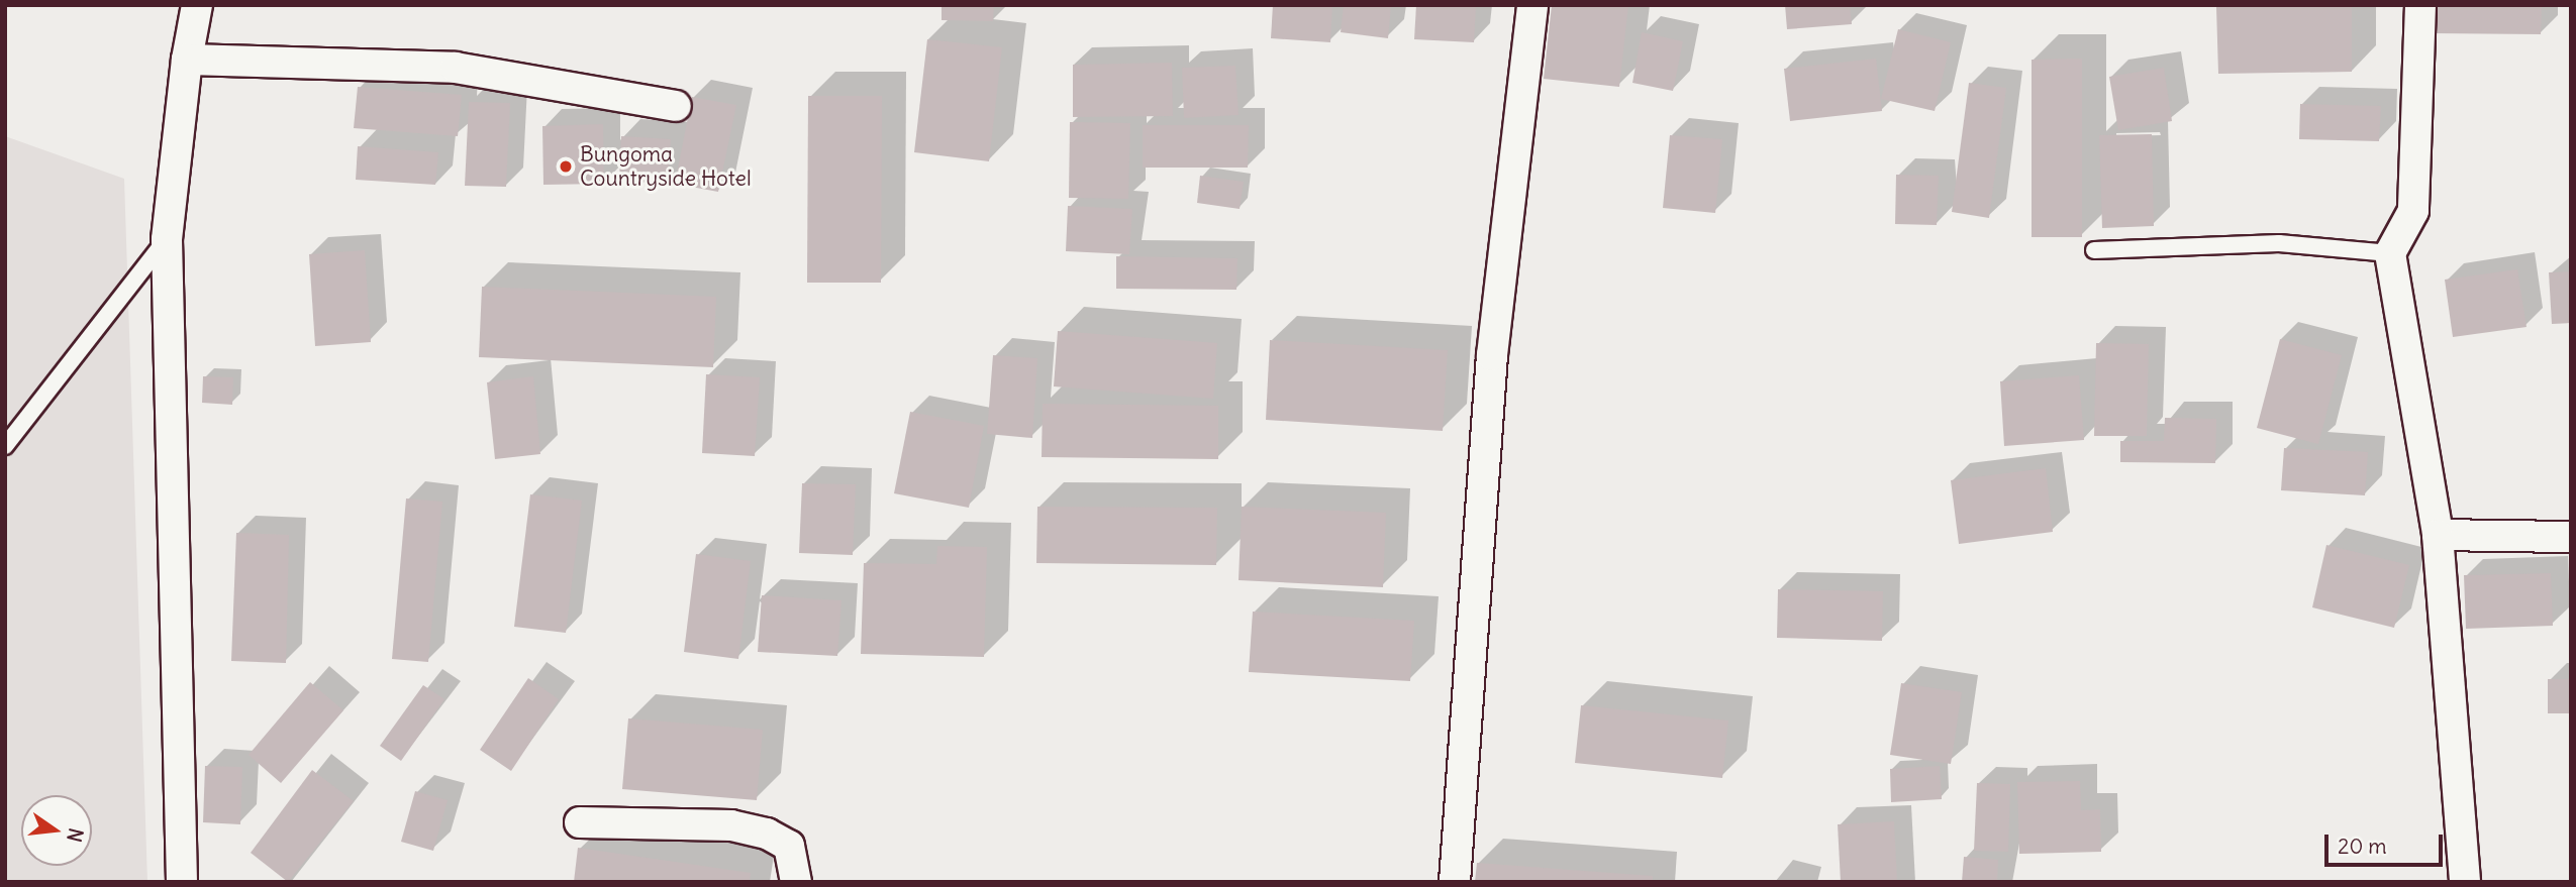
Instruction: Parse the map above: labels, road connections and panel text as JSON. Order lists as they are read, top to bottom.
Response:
{
  "places": ["Bungoma Countryside Hotel"],
  "scale_bar": "20 m",
  "north": "right"
}
